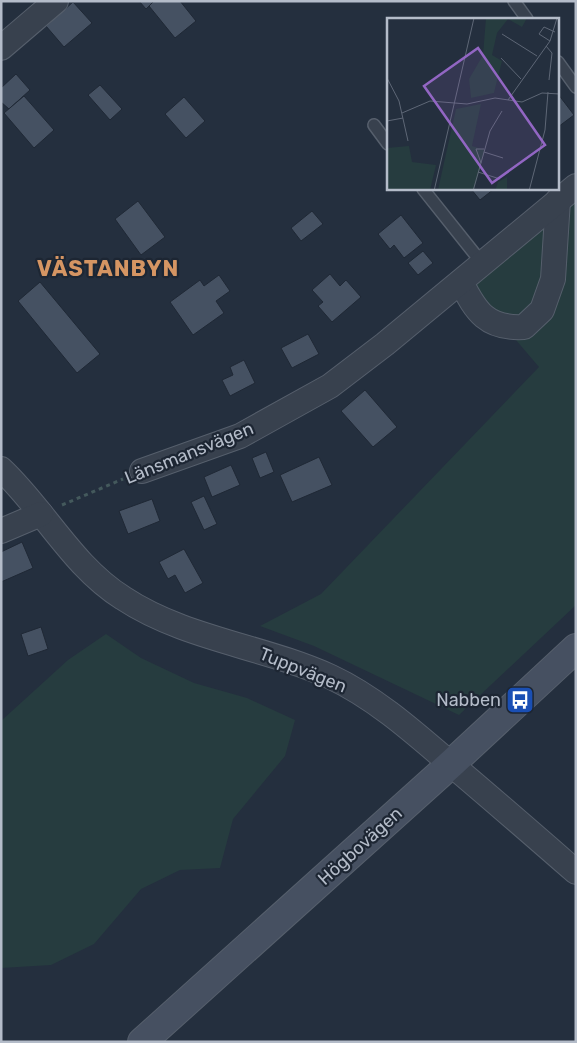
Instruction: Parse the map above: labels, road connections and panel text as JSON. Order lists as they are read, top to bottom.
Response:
{
  "streets": {
    "main road": ["Högbovägen"],
    "street": ["Länsmansvägen", "Tuppvägen"]
  },
  "crossings": [
    ["Länsmansvägen", "Tuppvägen"],
    ["Tuppvägen", "Högbovägen"]
  ],
  "districts": ["VÄSTANBYN"],
  "places": {
    "bus stop": ["Nabben"]
  }
}
